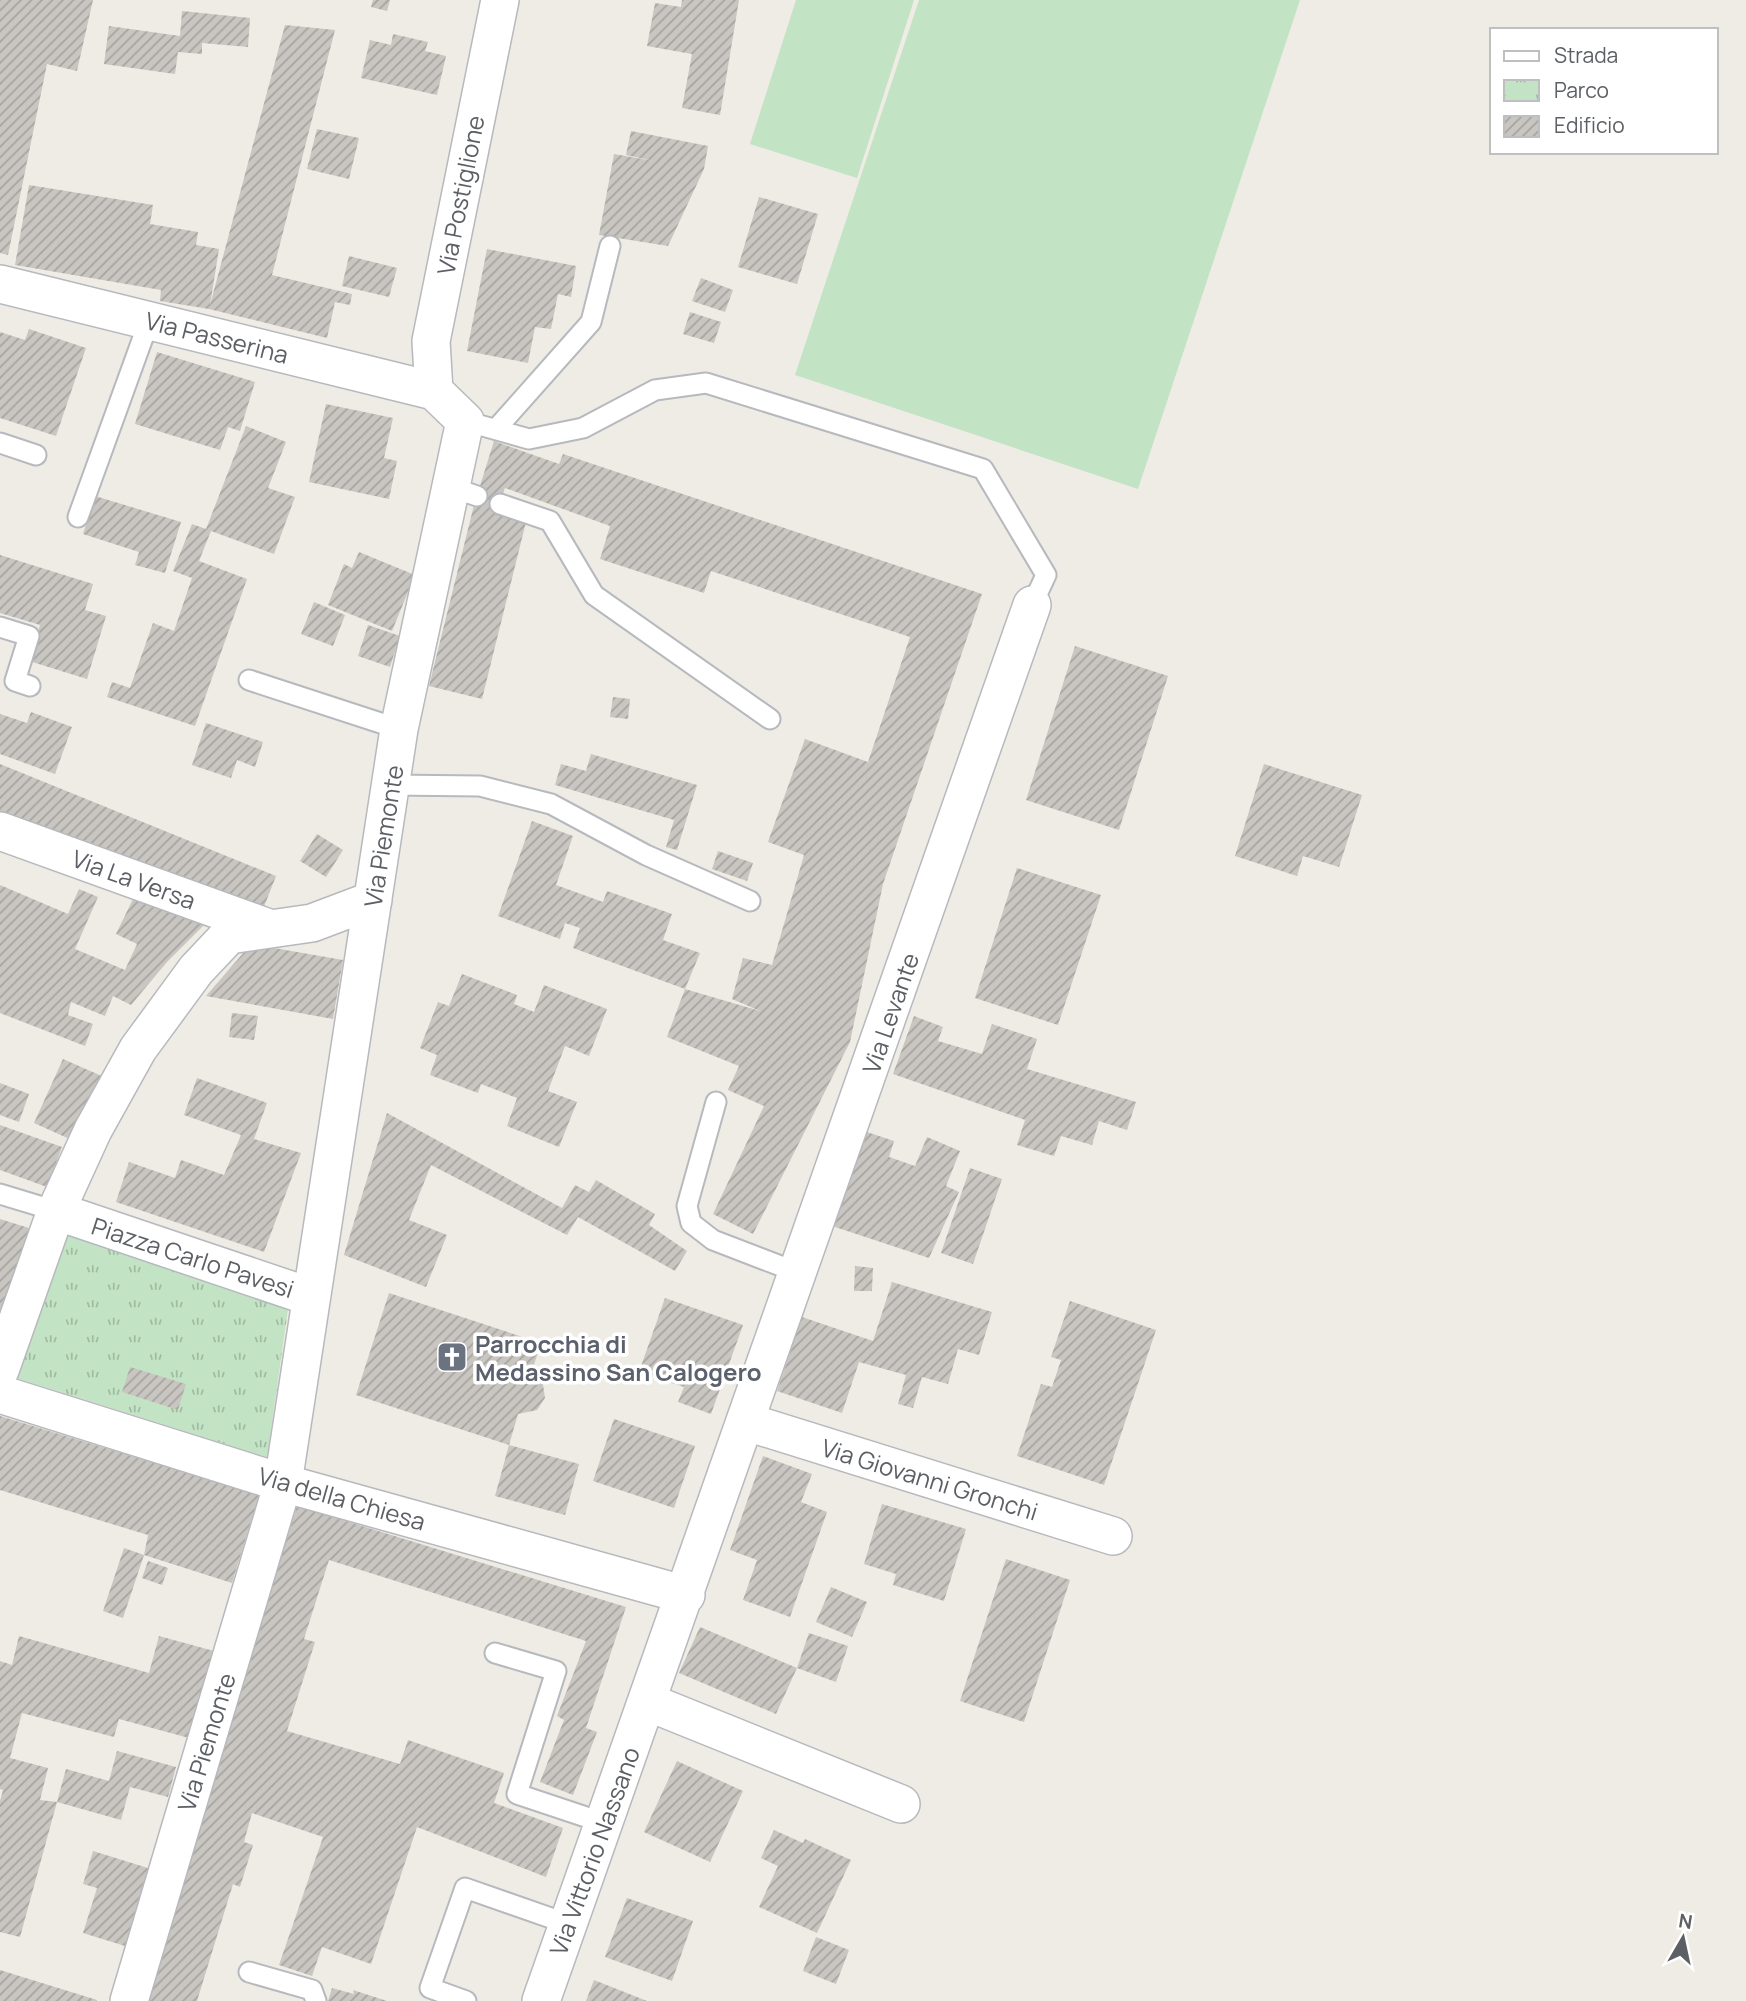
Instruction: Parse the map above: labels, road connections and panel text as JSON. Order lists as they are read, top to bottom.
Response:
{
  "streets": {
    "street": [
      "Via Postiglione",
      "Via Passerina",
      "Via Piemonte",
      "Via La Versa",
      "Via Levante",
      "Piazza Carlo Pavesi",
      "Via Giovanni Gronchi",
      "Via della Chiesa",
      "Via Vittorio Nassano"
    ]
  },
  "crossings": [
    ["Via Postiglione", "Via Passerina"],
    ["Via Piemonte", "Piazza Carlo Pavesi"],
    ["Via Piemonte", "Via della Chiesa"],
    ["Via Levante", "Via Giovanni Gronchi"],
    ["Via Levante", "Via Vittorio Nassano"],
    ["Piazza Carlo Pavesi", "Via della Chiesa"],
    ["Via Giovanni Gronchi", "Via Vittorio Nassano"],
    ["Via della Chiesa", "Via Vittorio Nassano"]
  ],
  "places": {
    "church": ["Parrocchia di Medassino San Calogero"]
  },
  "legend": ["Strada", "Parco", "Edificio"],
  "north": "top"
}
